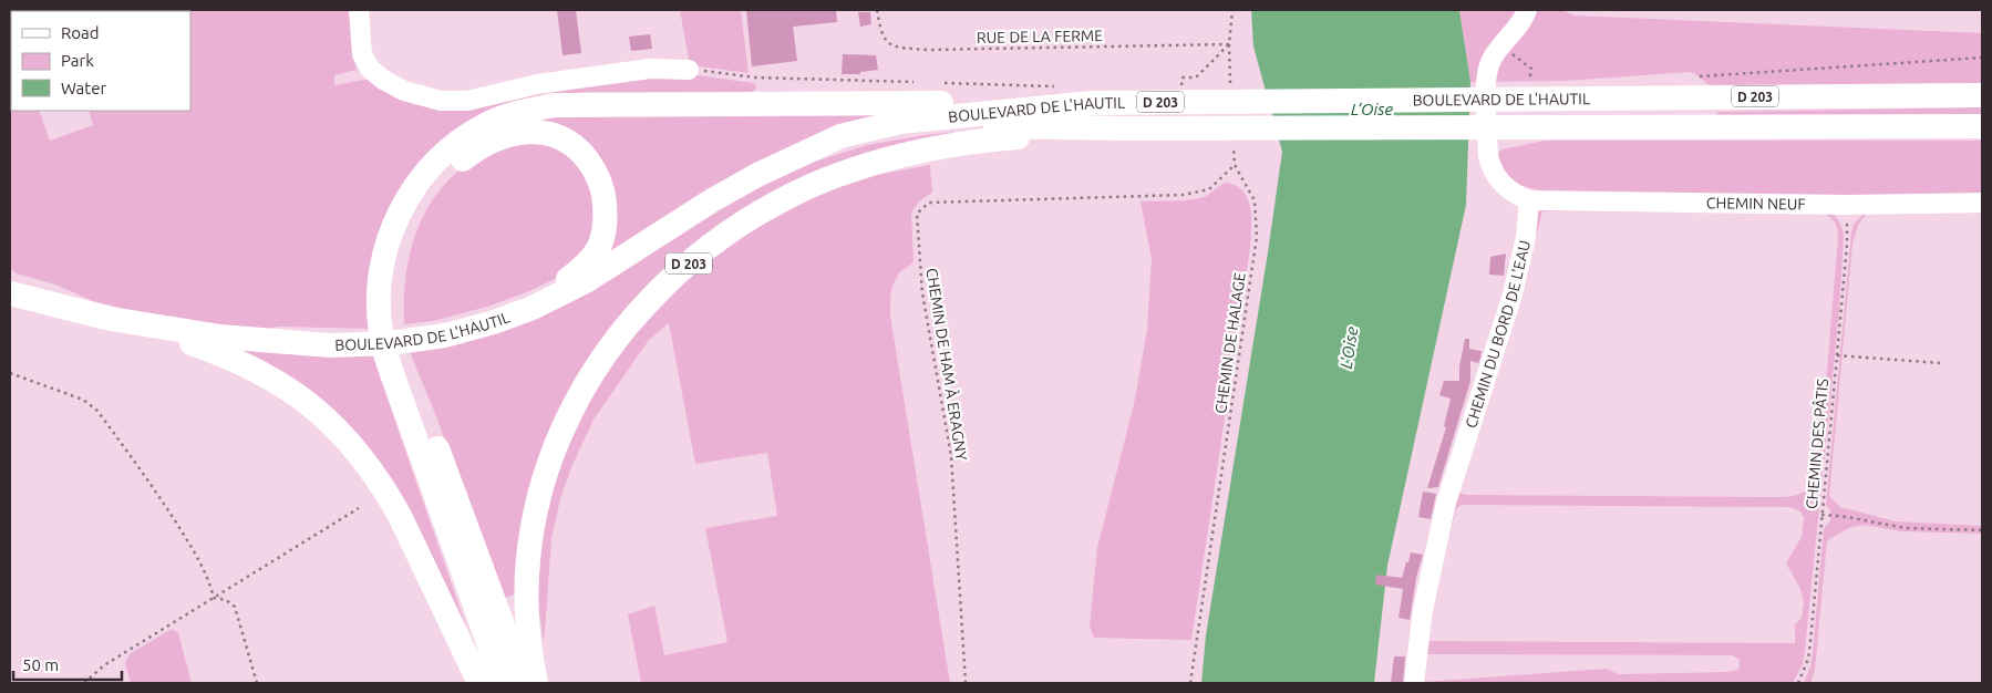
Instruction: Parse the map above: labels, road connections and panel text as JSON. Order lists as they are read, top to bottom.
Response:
{
  "streets": {
    "main road": ["D 203", "BOULEVARD DE L'HAUTIL"],
    "street": ["CHEMIN NEUF", "CHEMIN DU BORD DE L'EAU"],
    "path": [
      "RUE DE LA FERME",
      "CHEMIN DE HALAGE",
      "CHEMIN DE HAM À ERAGNY",
      "CHEMIN DES PÂTIS"
    ]
  },
  "crossings": [
    ["D 203", "BOULEVARD DE L'HAUTIL"],
    ["BOULEVARD DE L'HAUTIL", "CHEMIN DE HALAGE"],
    ["CHEMIN NEUF", "CHEMIN DU BORD DE L'EAU"],
    ["CHEMIN NEUF", "CHEMIN DES PÂTIS"],
    ["CHEMIN DE HALAGE", "CHEMIN DE HAM À ERAGNY"]
  ],
  "water": ["L’Oise", "L'Oise"],
  "legend": ["Road", "Park", "Water"],
  "scale_bar": "50 m"
}
